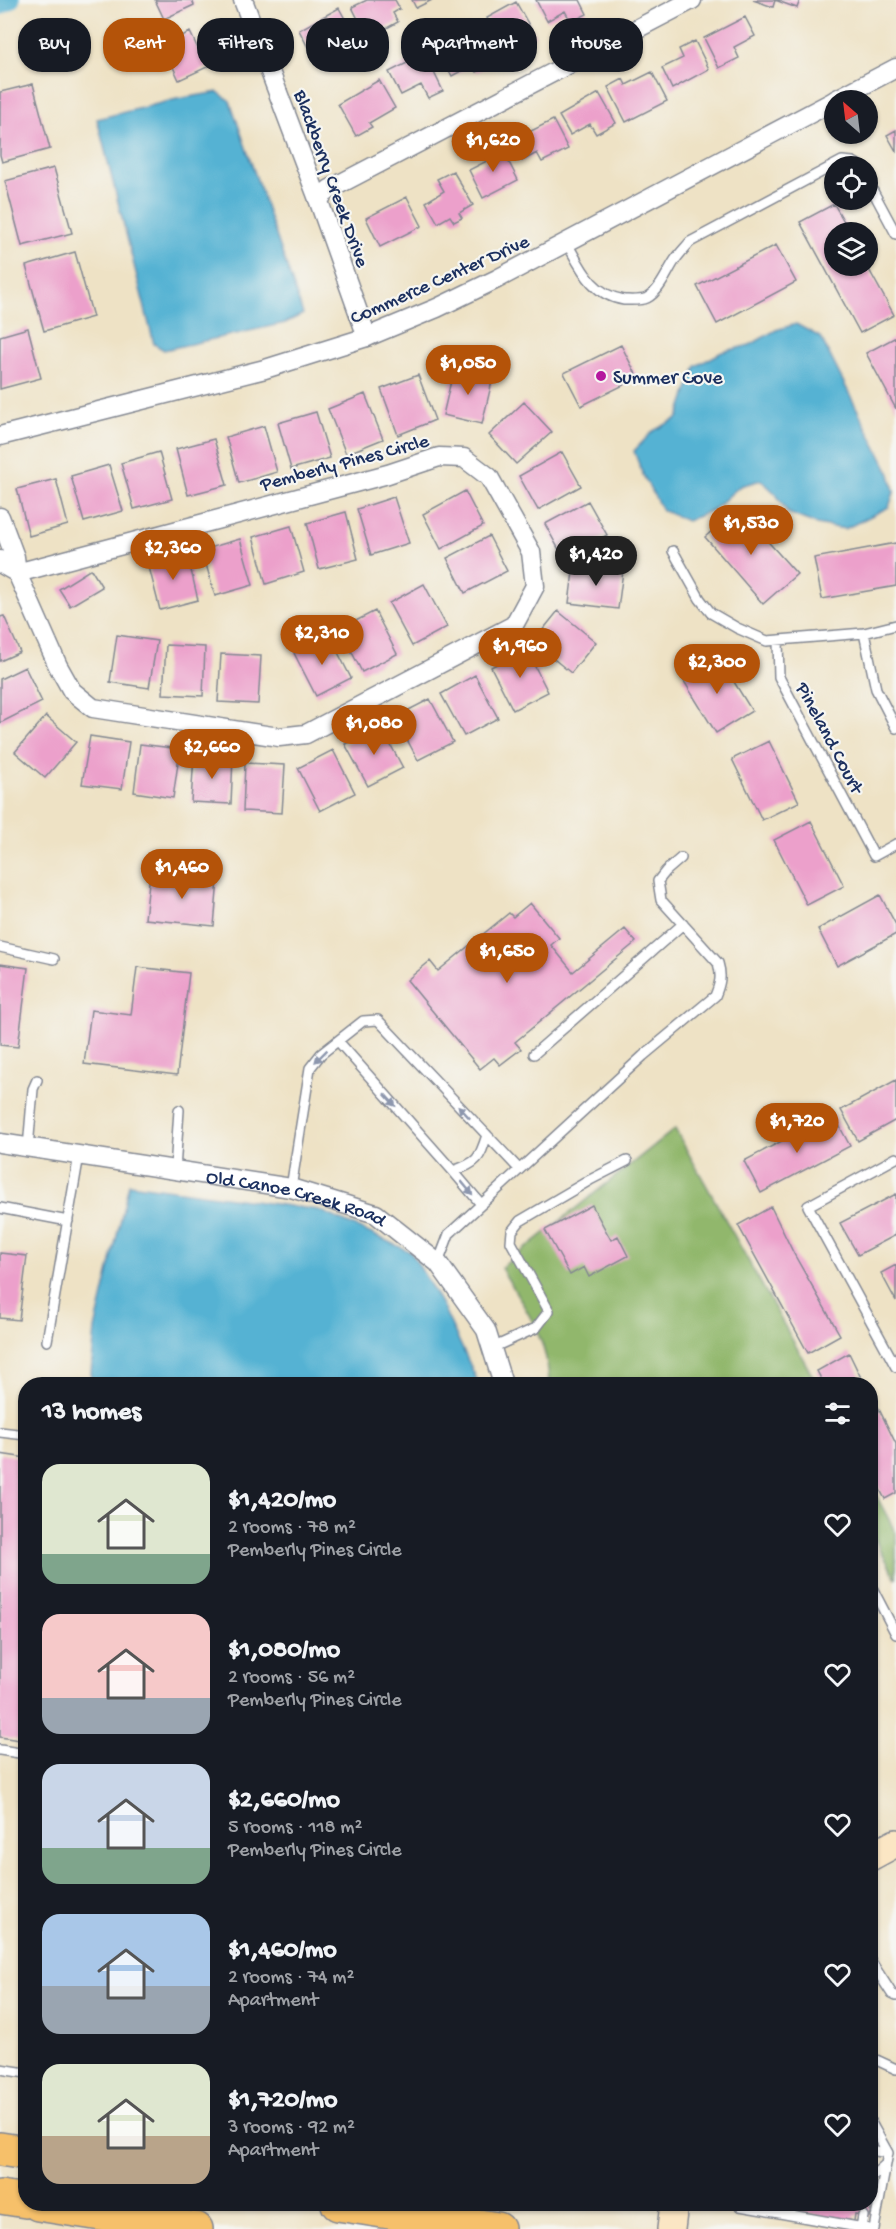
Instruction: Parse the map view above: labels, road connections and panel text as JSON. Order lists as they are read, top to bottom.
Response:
{
  "streets": {
    "street": [
      "Blackberry Creek Drive",
      "Commerce Center Drive",
      "Pemberly Pines Circle",
      "Old Canoe Creek Road"
    ],
    "lane": ["Pineland Court"]
  },
  "crossings": [
    ["Blackberry Creek Drive", "Commerce Center Drive"]
  ],
  "places": ["Summer Cove"],
  "north": "top left",
  "page": {
    "chip": [
      "Buy",
      "Rent",
      "Filters",
      "New",
      "Apartment",
      "House"
    ],
    "price": [
      "$1,620",
      "$1,050",
      "$1,530",
      "$2,360",
      "$1,420",
      "$2,310",
      "$1,960",
      "$2,300",
      "$1,080",
      "$2,660",
      "$1,460",
      "$1,650",
      "$1,720"
    ],
    "heading": "13 homes",
    "list": [
      {
        "name": "$1,420/mo",
        "note": "2 rooms · 78 m² · Pemberly Pines Circle"
      },
      {
        "name": "$1,080/mo",
        "note": "2 rooms · 56 m² · Pemberly Pines Circle"
      },
      {
        "name": "$2,660/mo",
        "note": "5 rooms · 118 m² · Pemberly Pines Circle"
      },
      {
        "name": "$1,460/mo",
        "note": "2 rooms · 74 m² · Apartment"
      },
      {
        "name": "$1,720/mo",
        "note": "3 rooms · 92 m² · Apartment"
      }
    ]
  }
}
